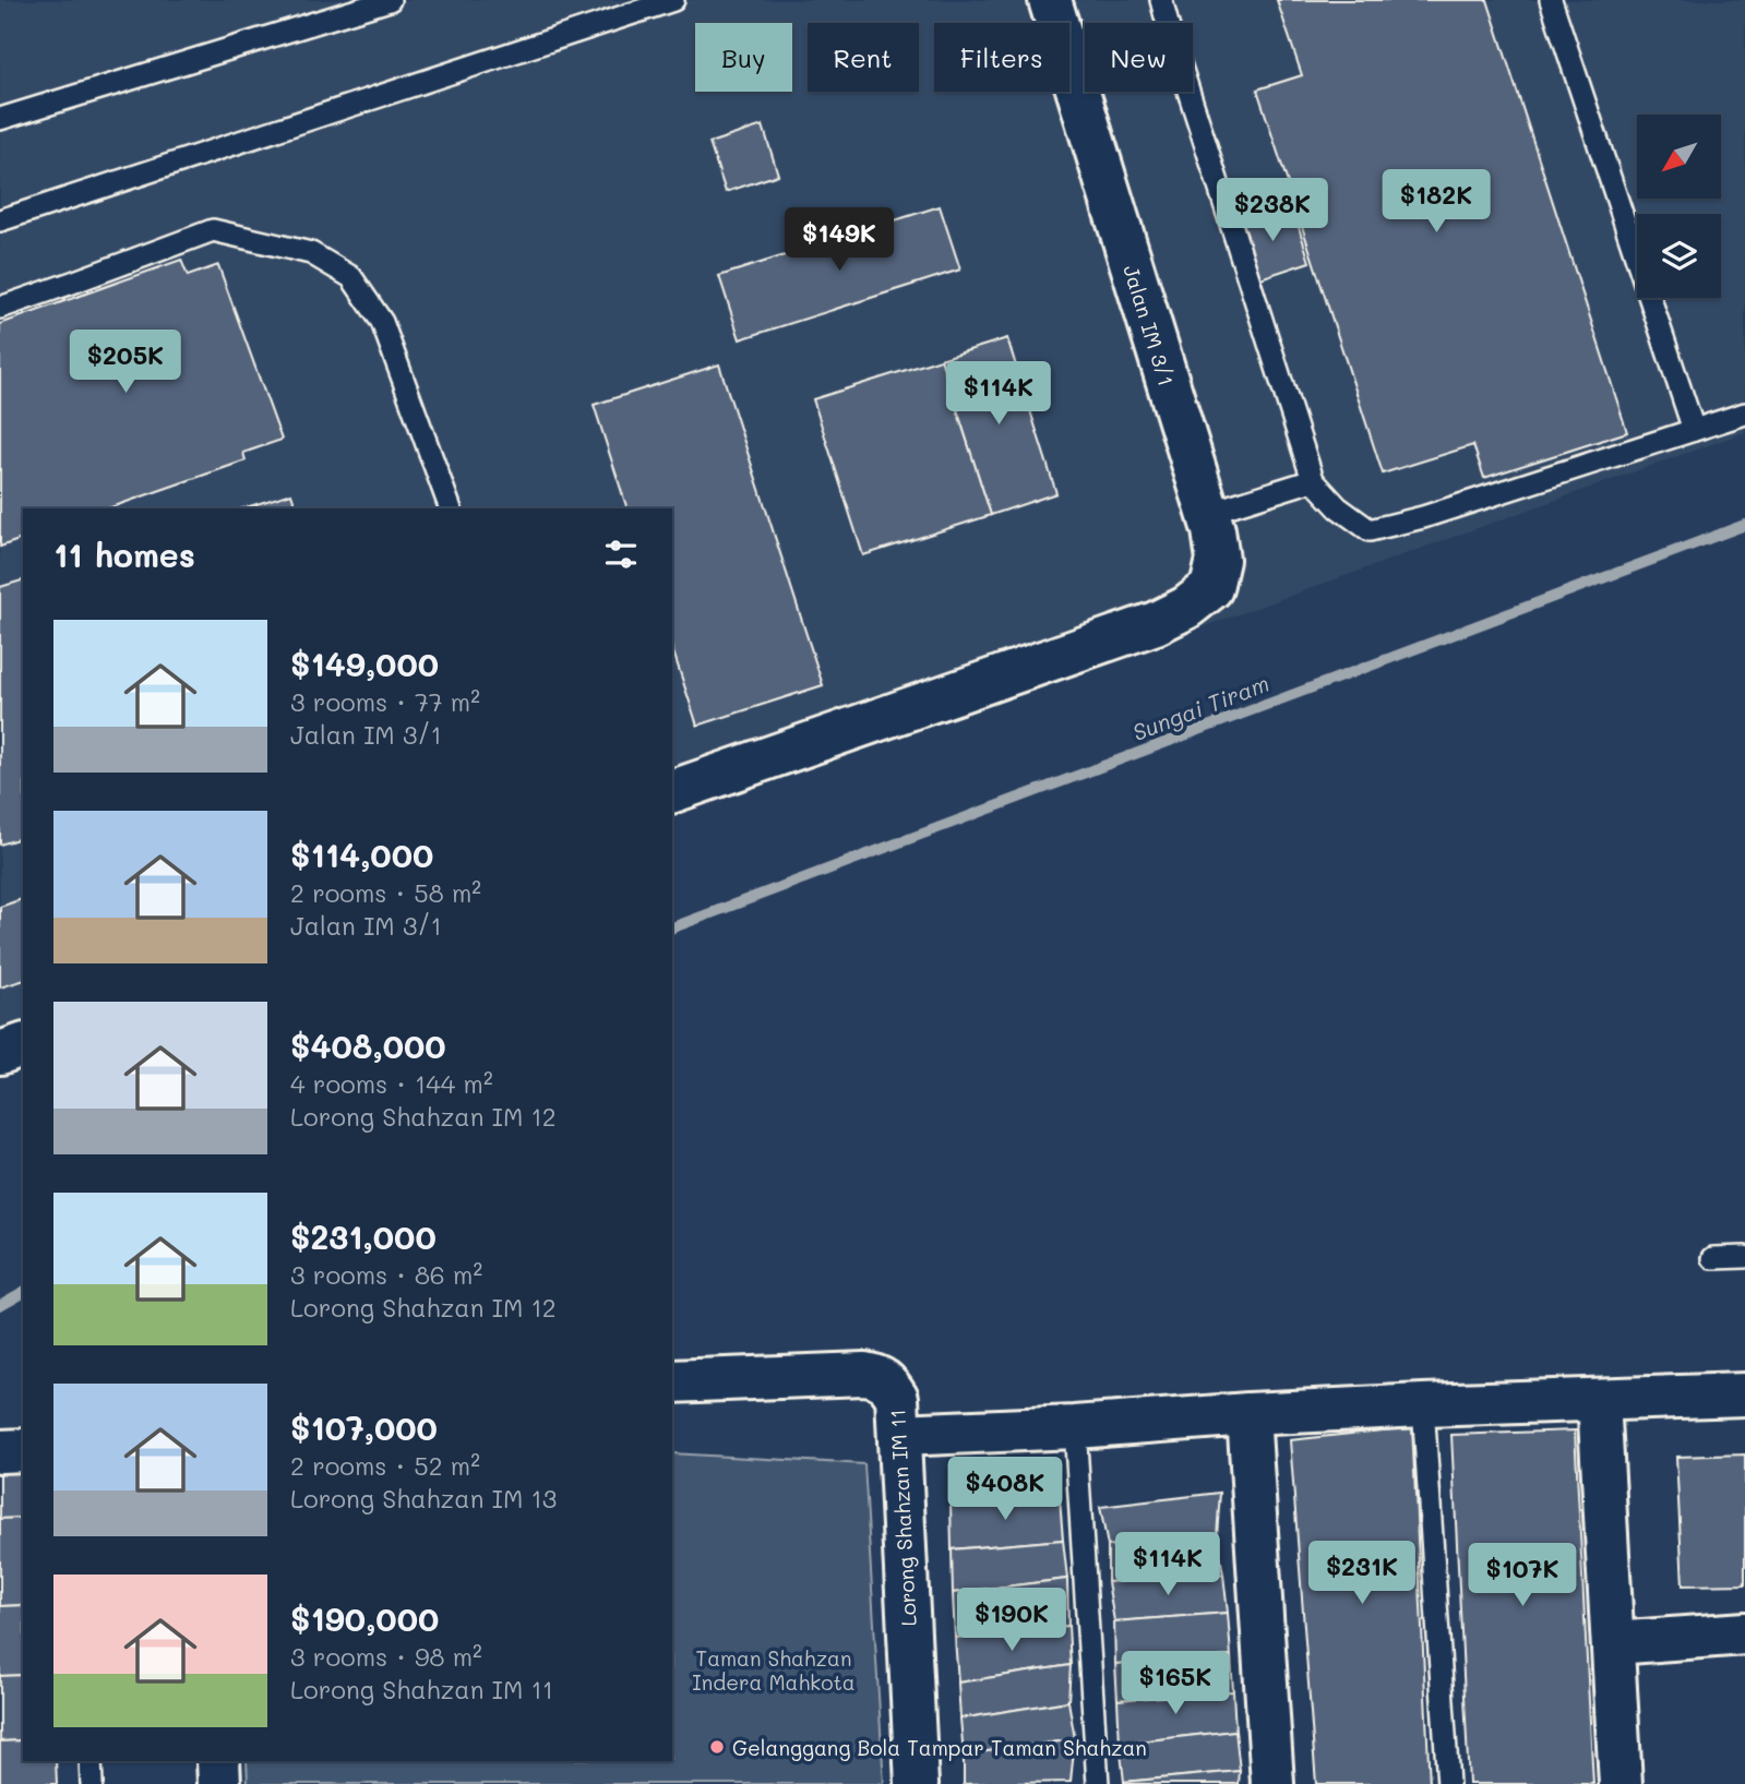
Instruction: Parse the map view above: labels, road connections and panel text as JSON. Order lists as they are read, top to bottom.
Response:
{
  "streets": {
    "street": ["Jalan IM 3/1", "Lorong Shahzan IM 11"]
  },
  "water": ["Sungai Tiram"],
  "parks": ["Taman Shahzan Indera Mahkota"],
  "places": ["Gelanggang Bola Tampar Taman Shahzan"],
  "north": "bottom left",
  "page": {
    "chip": [
      "Buy",
      "Rent",
      "Filters",
      "New"
    ],
    "price": [
      "$182K",
      "$238K",
      "$149K",
      "$205K",
      "$114K",
      "$408K",
      "$114K",
      "$231K",
      "$107K",
      "$190K",
      "$165K"
    ],
    "heading": "11 homes",
    "list": [
      {
        "name": "$149,000",
        "note": "3 rooms · 77 m² · Jalan IM 3/1"
      },
      {
        "name": "$114,000",
        "note": "2 rooms · 58 m² · Jalan IM 3/1"
      },
      {
        "name": "$408,000",
        "note": "4 rooms · 144 m² · Lorong Shahzan IM 12"
      },
      {
        "name": "$231,000",
        "note": "3 rooms · 86 m² · Lorong Shahzan IM 12"
      },
      {
        "name": "$107,000",
        "note": "2 rooms · 52 m² · Lorong Shahzan IM 13"
      },
      {
        "name": "$190,000",
        "note": "3 rooms · 98 m² · Lorong Shahzan IM 11"
      }
    ]
  }
}
